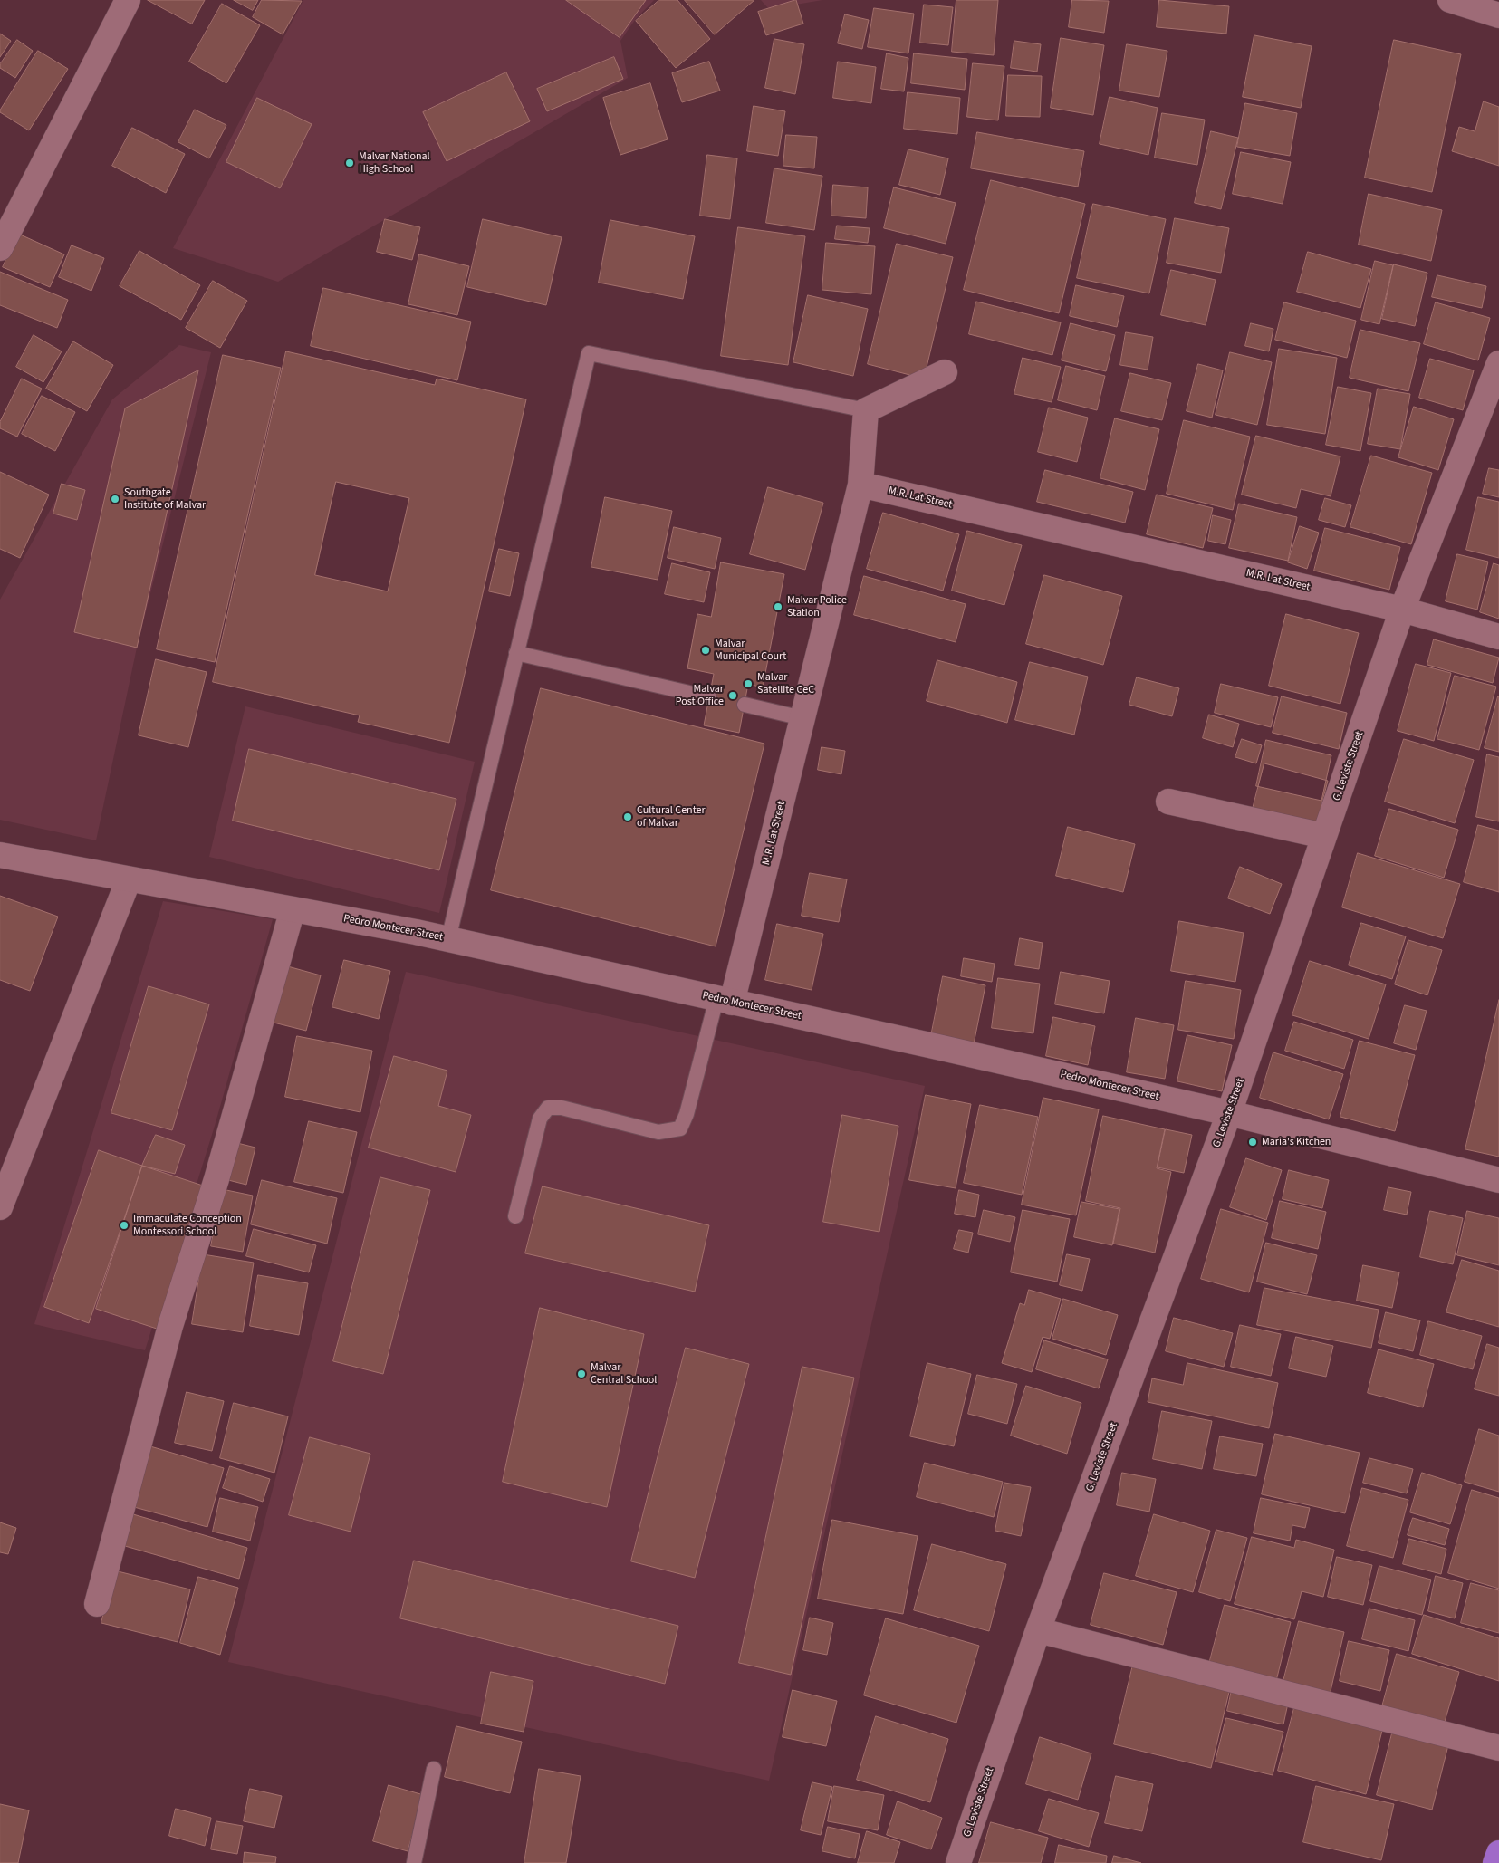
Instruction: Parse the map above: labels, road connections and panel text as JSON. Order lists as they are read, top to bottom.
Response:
{
  "streets": {
    "street": ["M.R. Lat Street", "G. Leviste Street", "Pedro Montecer Street"]
  },
  "crossings": [
    ["M.R. Lat Street", "G. Leviste Street"],
    ["M.R. Lat Street", "Pedro Montecer Street"],
    ["G. Leviste Street", "Pedro Montecer Street"]
  ],
  "places": [
    "Malvar National High School",
    "Southgate Institute of Malvar",
    "Malvar Police Station",
    "Malvar Municipal Court",
    "Malvar Satellite CeC",
    "Malvar Post Office",
    "Cultural Center of Malvar",
    "Maria's Kitchen",
    "Immaculate Conception Montessori School",
    "Malvar Central School"
  ]
}
